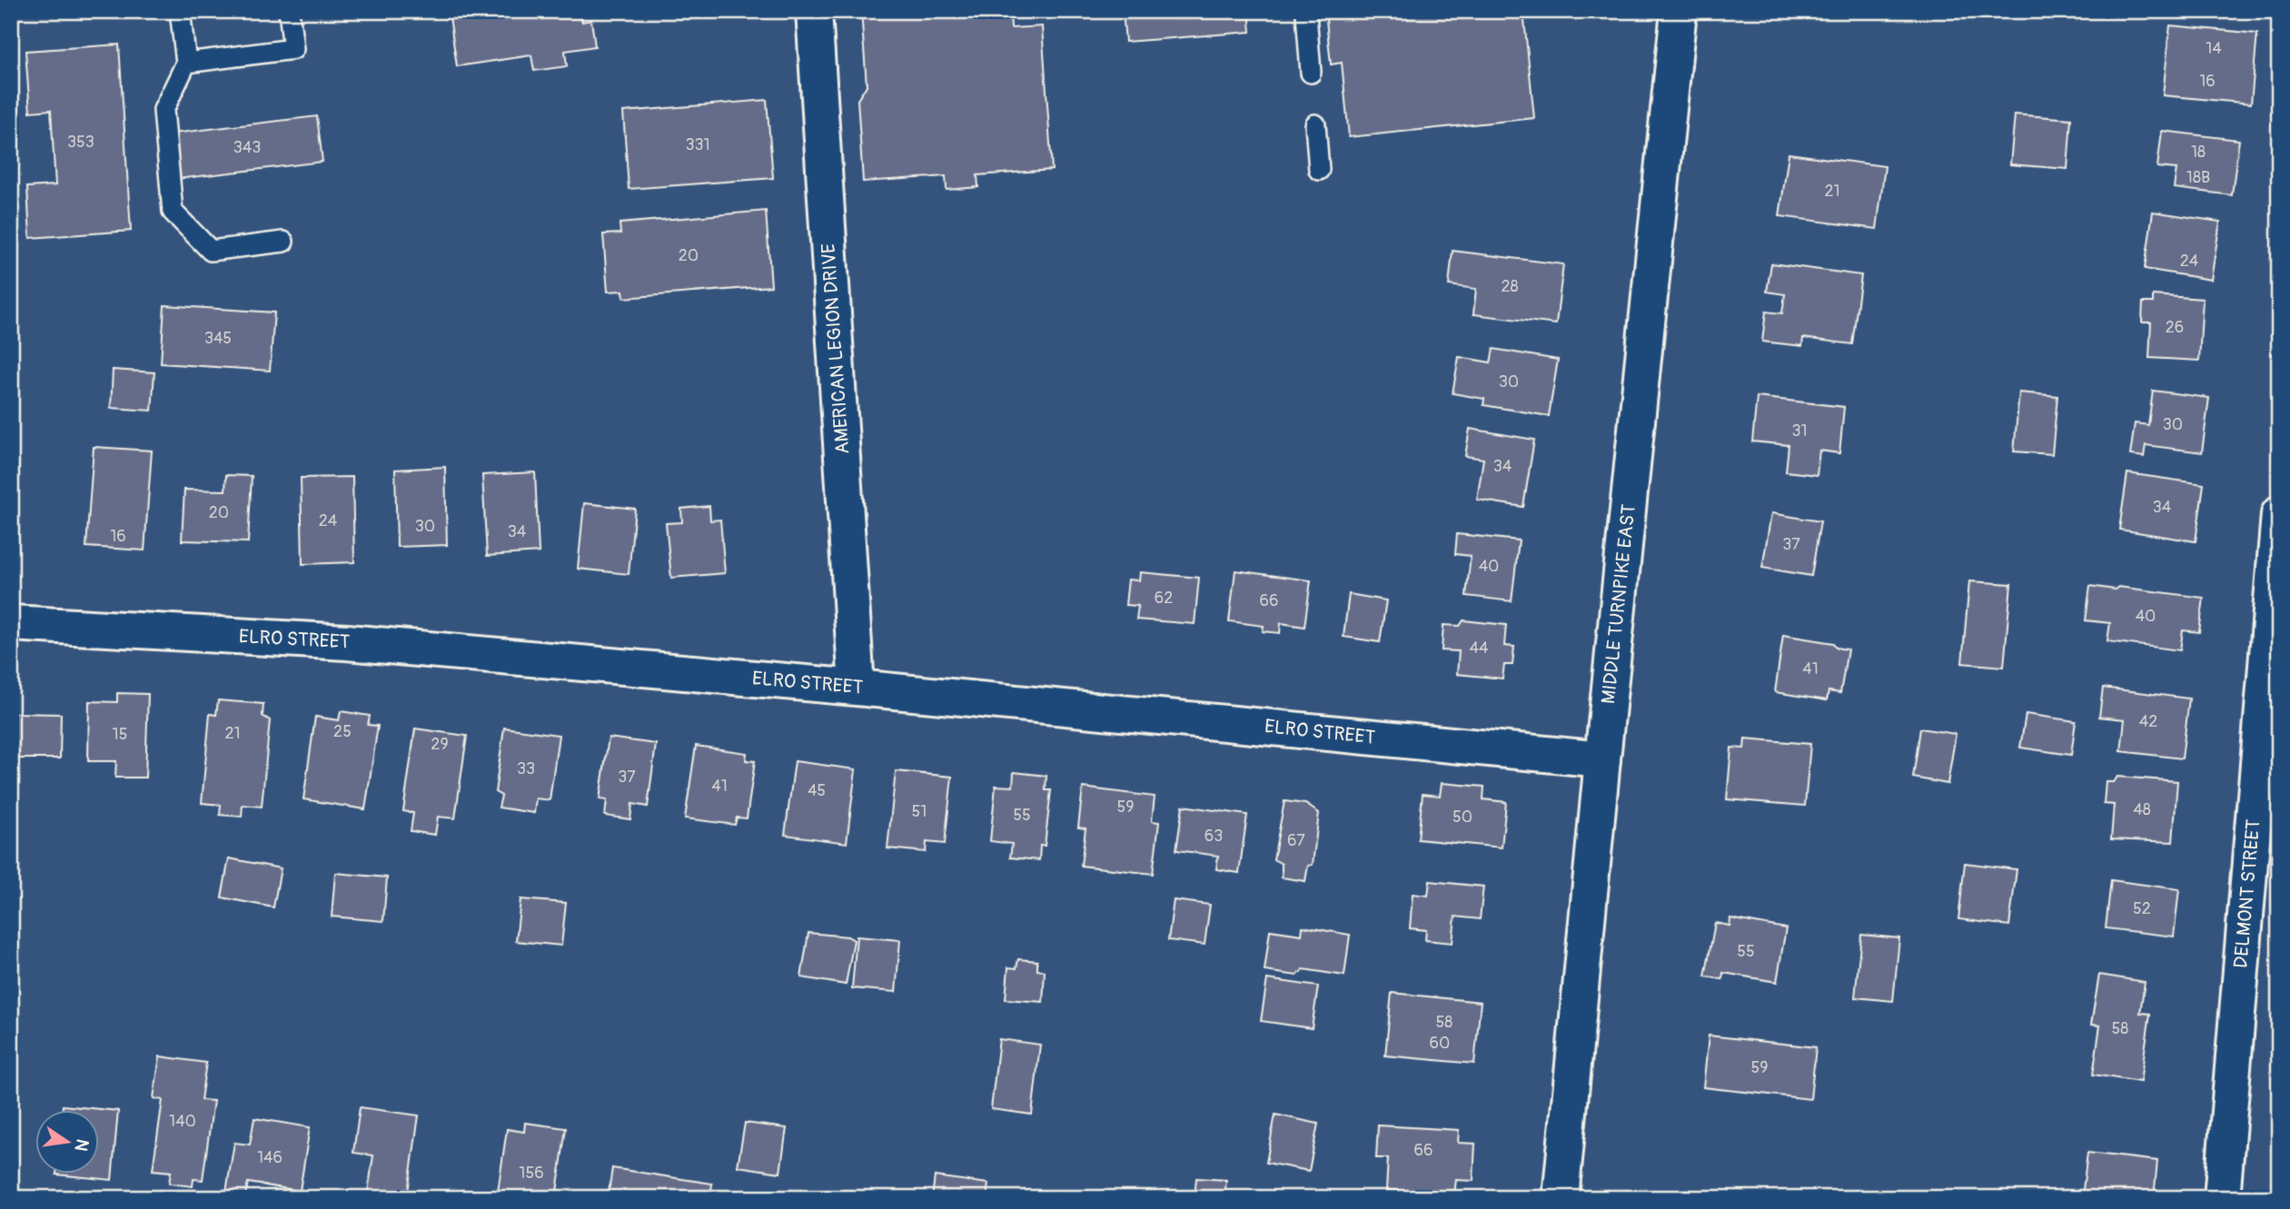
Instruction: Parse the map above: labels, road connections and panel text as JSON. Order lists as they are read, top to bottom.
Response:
{
  "streets": {
    "street": [
      "AMERICAN LEGION DRIVE",
      "MIDDLE TURNPIKE EAST",
      "ELRO STREET",
      "DELMONT STREET"
    ]
  },
  "crossings": [
    ["AMERICAN LEGION DRIVE", "ELRO STREET"],
    ["MIDDLE TURNPIKE EAST", "ELRO STREET"]
  ],
  "house_numbers": [
    "14",
    "16",
    "353",
    "331",
    "343",
    "18",
    "18B",
    "21",
    "20",
    "24",
    "28",
    "26",
    "345",
    "30",
    "30",
    "31",
    "34",
    "34",
    "20",
    "24",
    "30",
    "34",
    "16",
    "37",
    "40",
    "62",
    "66",
    "40",
    "44",
    "41",
    "42",
    "25",
    "21",
    "15",
    "29",
    "33",
    "37",
    "41",
    "45",
    "59",
    "48",
    "51",
    "55",
    "50",
    "63",
    "67",
    "52",
    "55",
    "58",
    "58",
    "60",
    "59",
    "140",
    "66",
    "146",
    "156"
  ],
  "north": "right"
}
